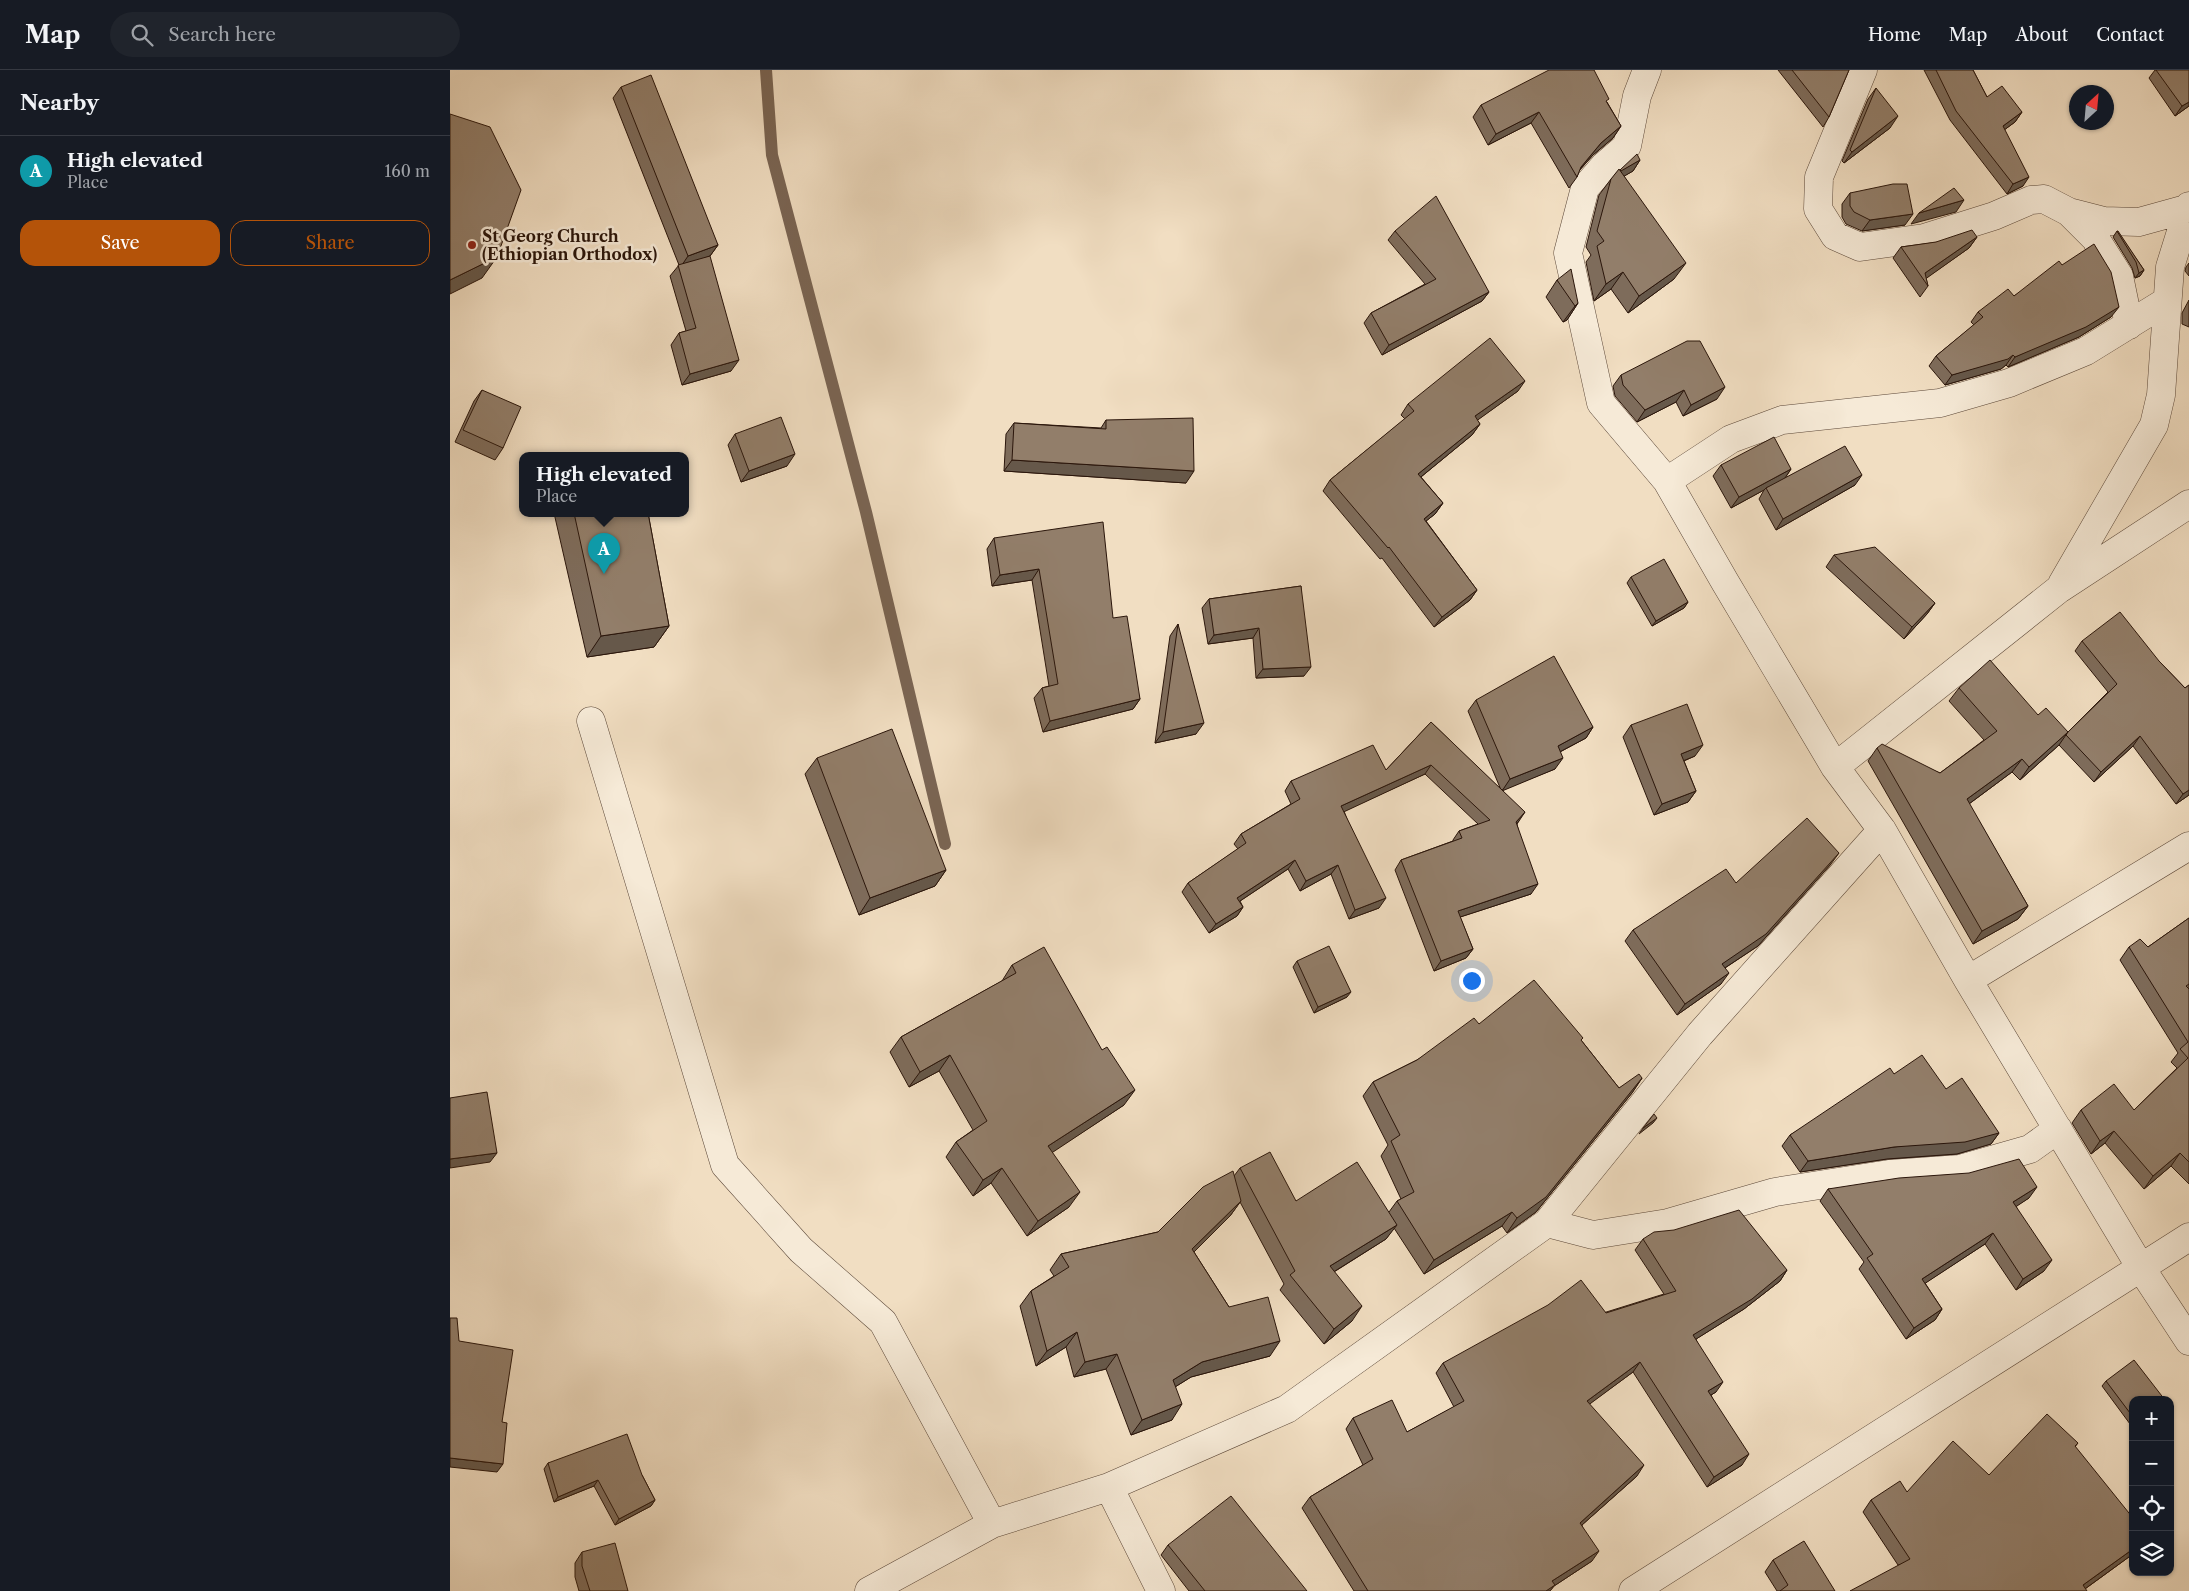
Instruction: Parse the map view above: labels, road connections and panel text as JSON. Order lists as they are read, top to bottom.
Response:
{
  "places": ["St Georg Church (Ethiopian Orthodox)"],
  "north": "top right",
  "page": {
    "header": "Map",
    "search": "Search here",
    "nav": [
      "Home",
      "Map",
      "About",
      "Contact"
    ],
    "heading": "Nearby",
    "list": [
      {
        "mark": "A",
        "name": "High elevated",
        "note": "Place",
        "value": "160 m"
      }
    ],
    "buttons": ["Save", "Share"],
    "popup": ["High elevated", "Place"],
    "pins": "A",
    "map_buttons": ["+", "−"]
  }
}
